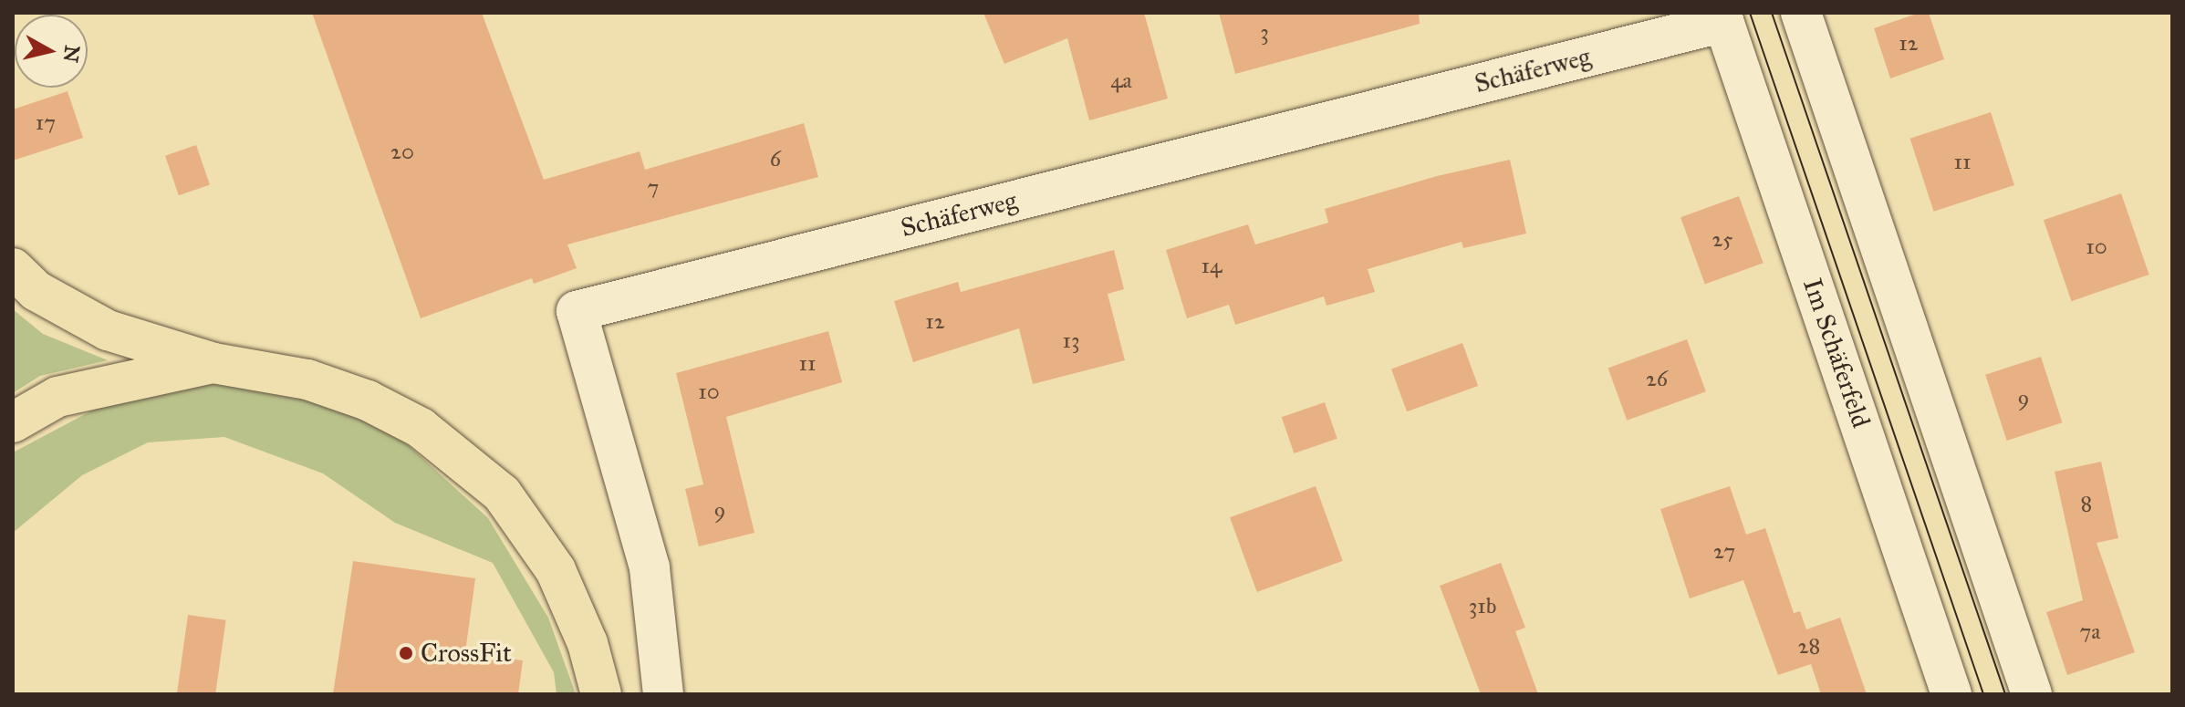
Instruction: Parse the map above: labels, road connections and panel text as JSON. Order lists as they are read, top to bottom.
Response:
{
  "streets": {
    "street": ["Schäferweg", "Im Schäferfeld"]
  },
  "crossings": [
    ["Schäferweg", "Im Schäferfeld"]
  ],
  "places": ["CrossFit"],
  "house_numbers": [
    "3",
    "12",
    "4a",
    "17",
    "20",
    "6",
    "11",
    "7",
    "25",
    "10",
    "14",
    "12",
    "13",
    "11",
    "26",
    "10",
    "9",
    "8",
    "9",
    "27",
    "31b",
    "7a",
    "28"
  ],
  "north": "right"
}
